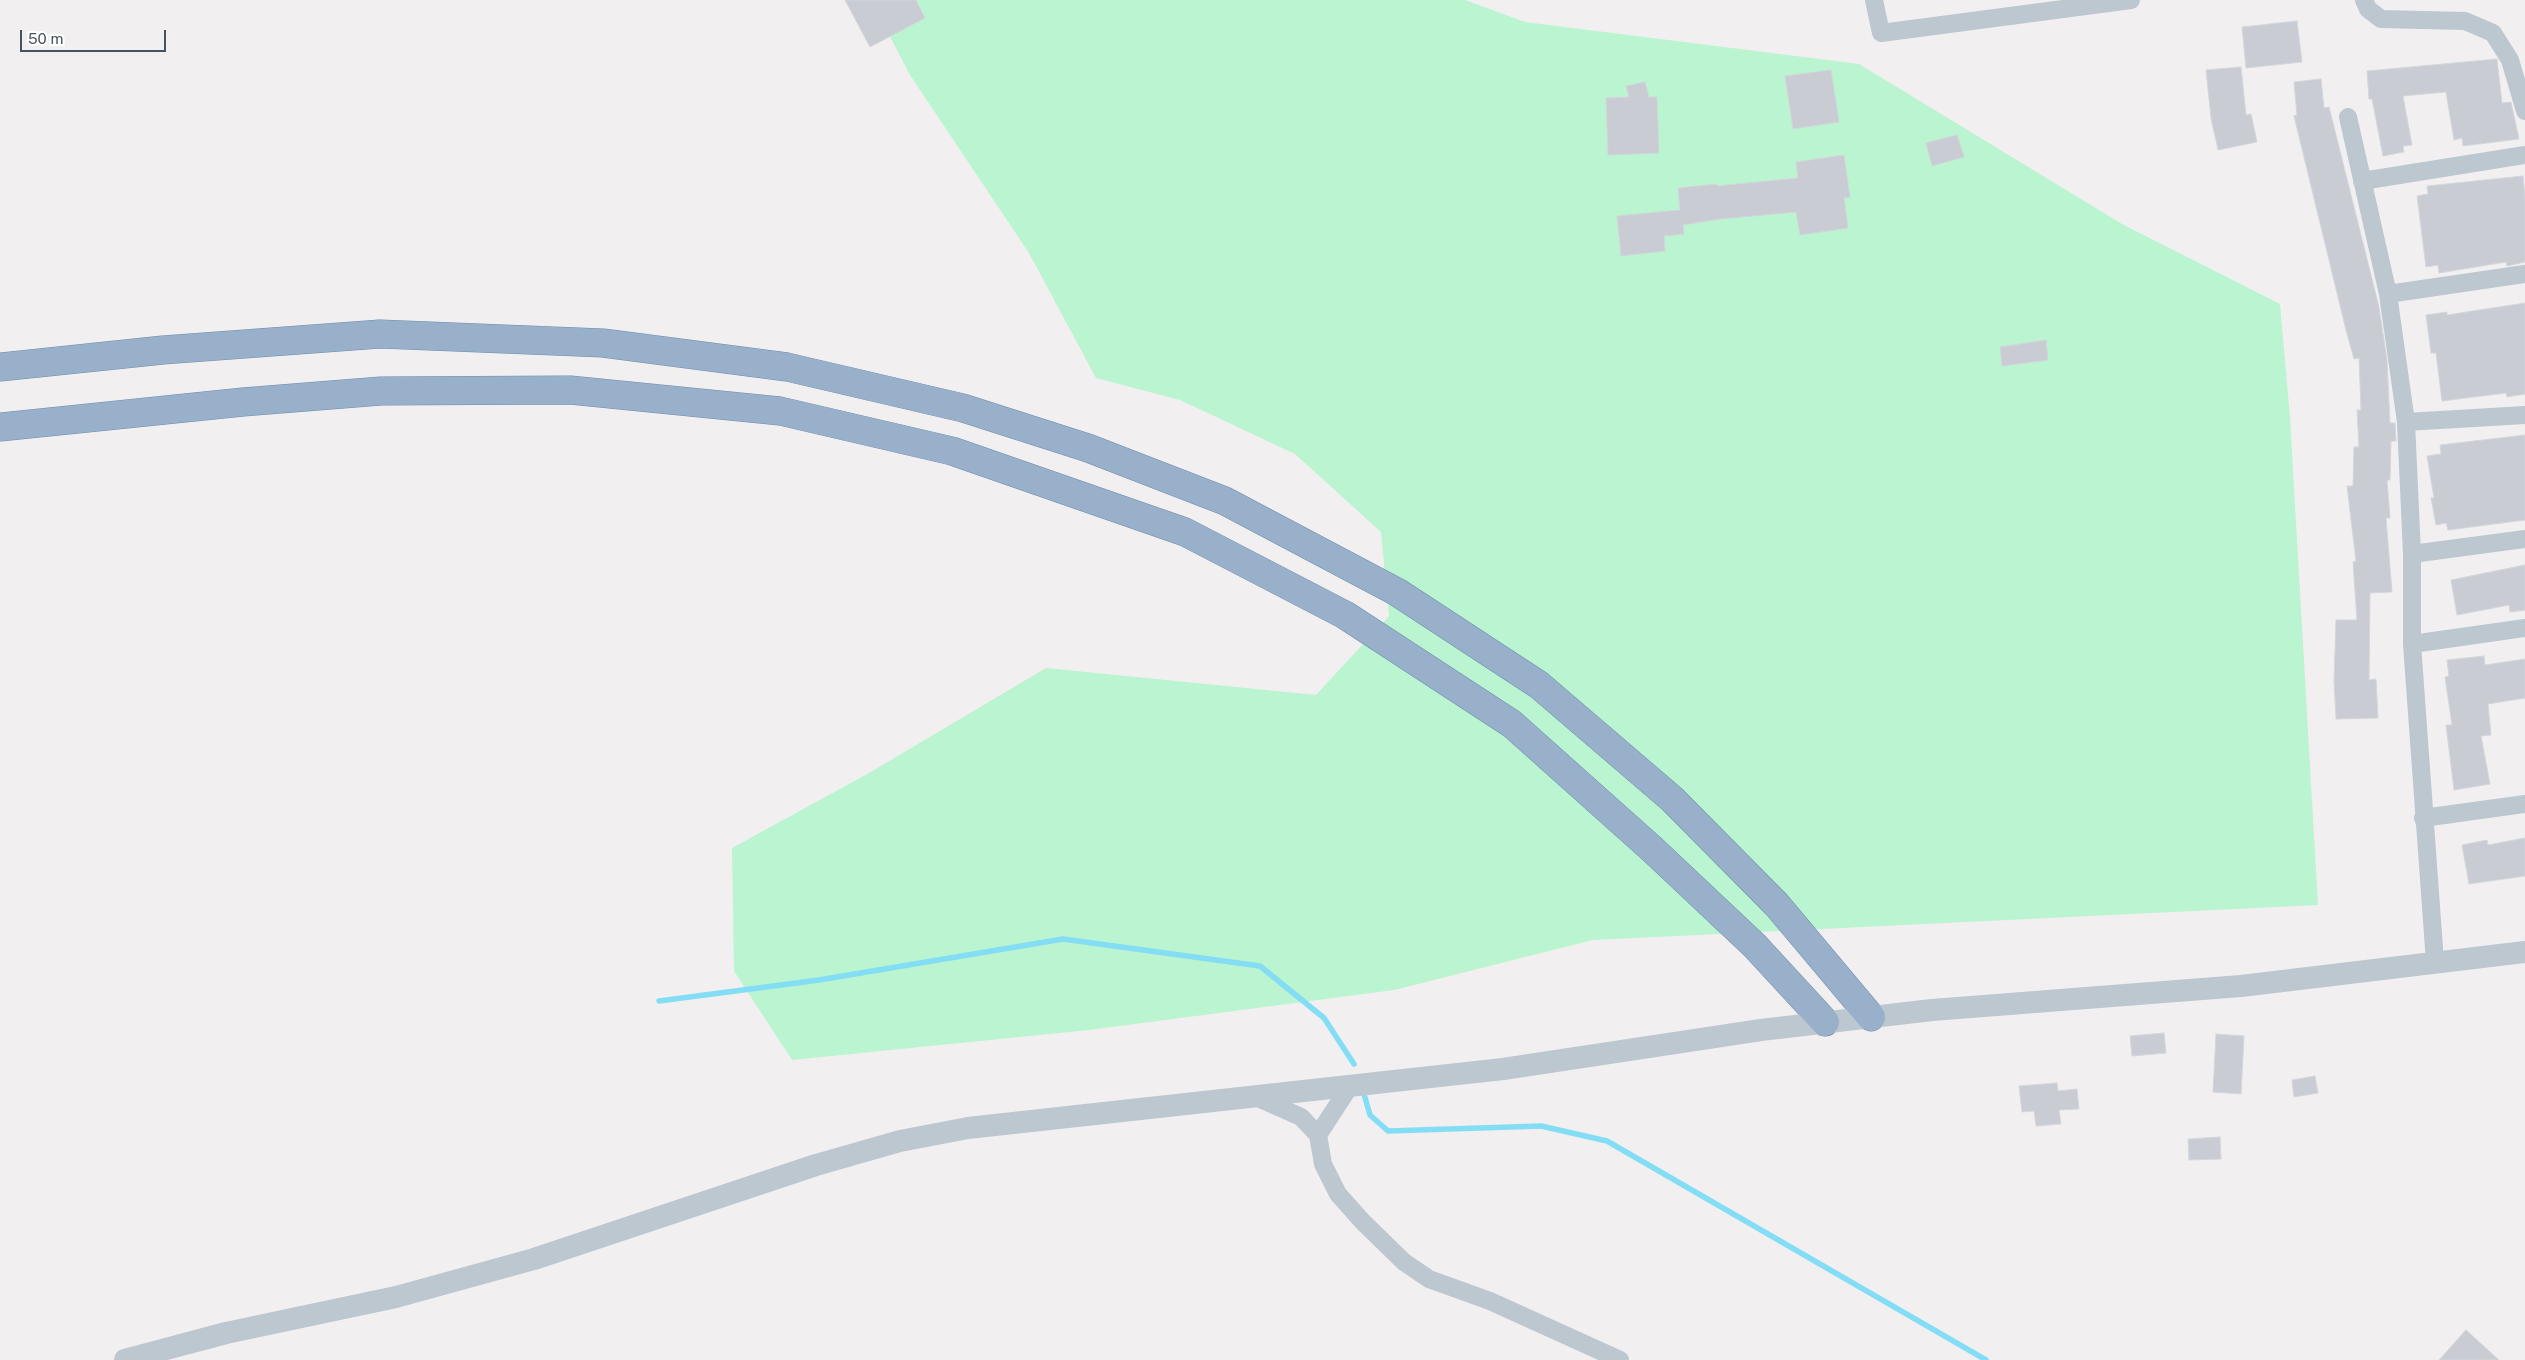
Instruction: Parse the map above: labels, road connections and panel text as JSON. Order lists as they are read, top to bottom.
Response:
{
  "scale_bar": "50 m"
}
